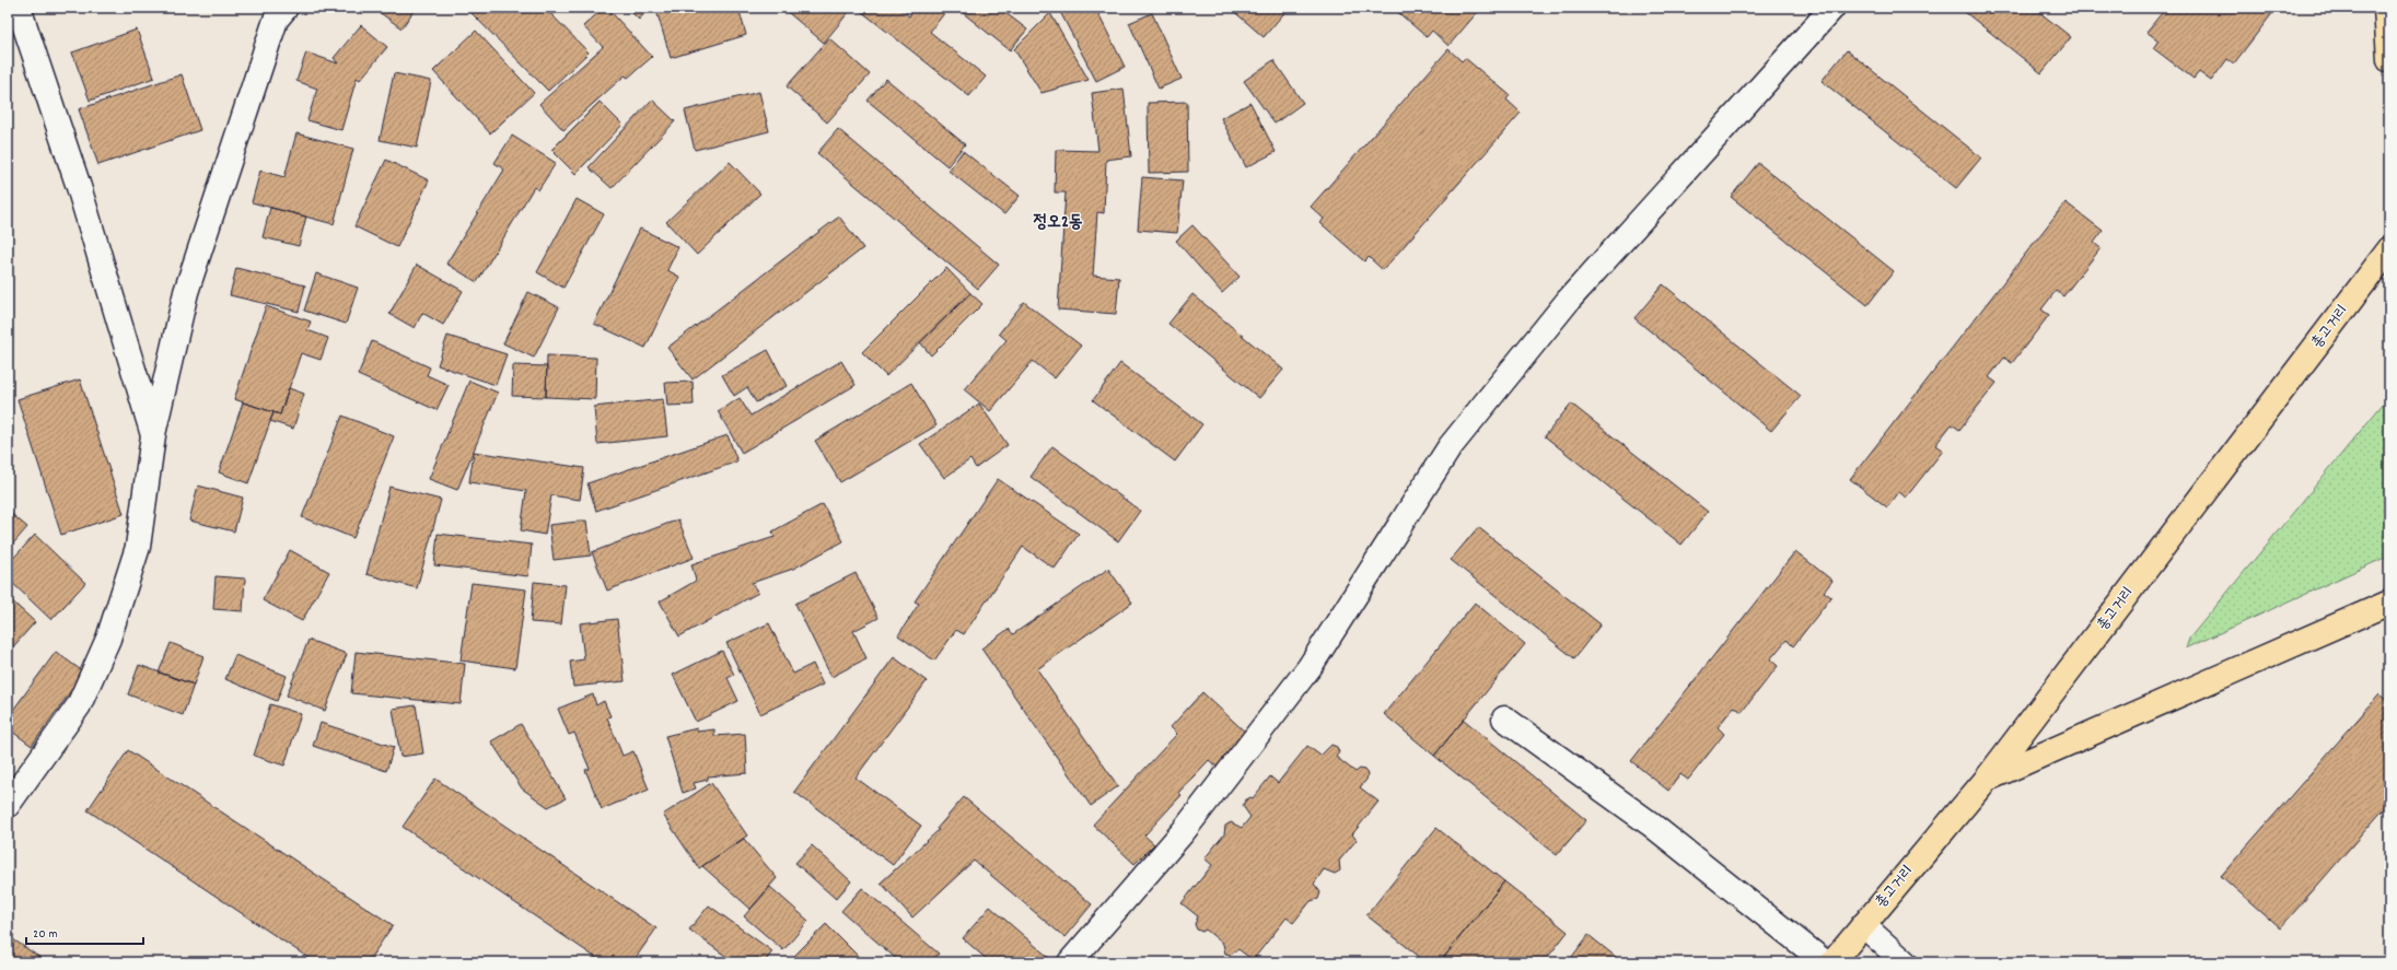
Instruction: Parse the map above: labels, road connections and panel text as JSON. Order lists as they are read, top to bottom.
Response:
{
  "streets": {
    "main road": ["총고거리"]
  },
  "districts": ["정오2동"],
  "scale_bar": "20 m"
}
